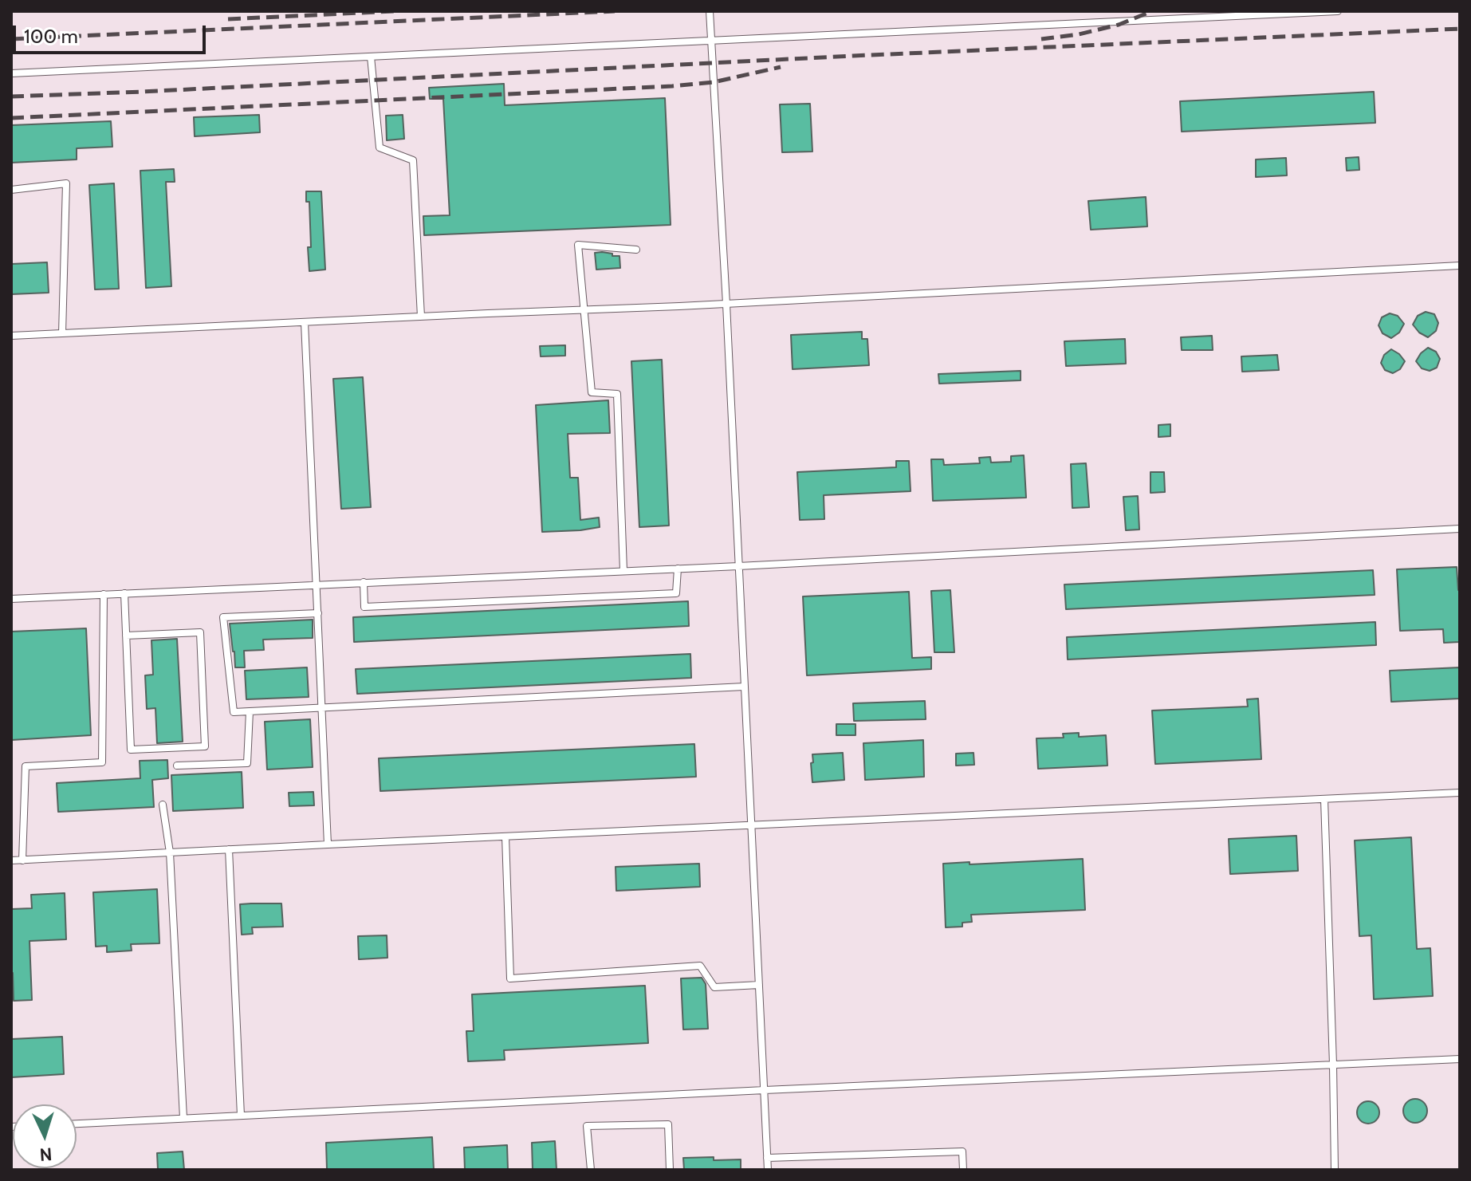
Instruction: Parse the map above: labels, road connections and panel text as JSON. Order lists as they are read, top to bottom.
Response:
{
  "scale_bar": "100 m",
  "north": "bottom"
}
